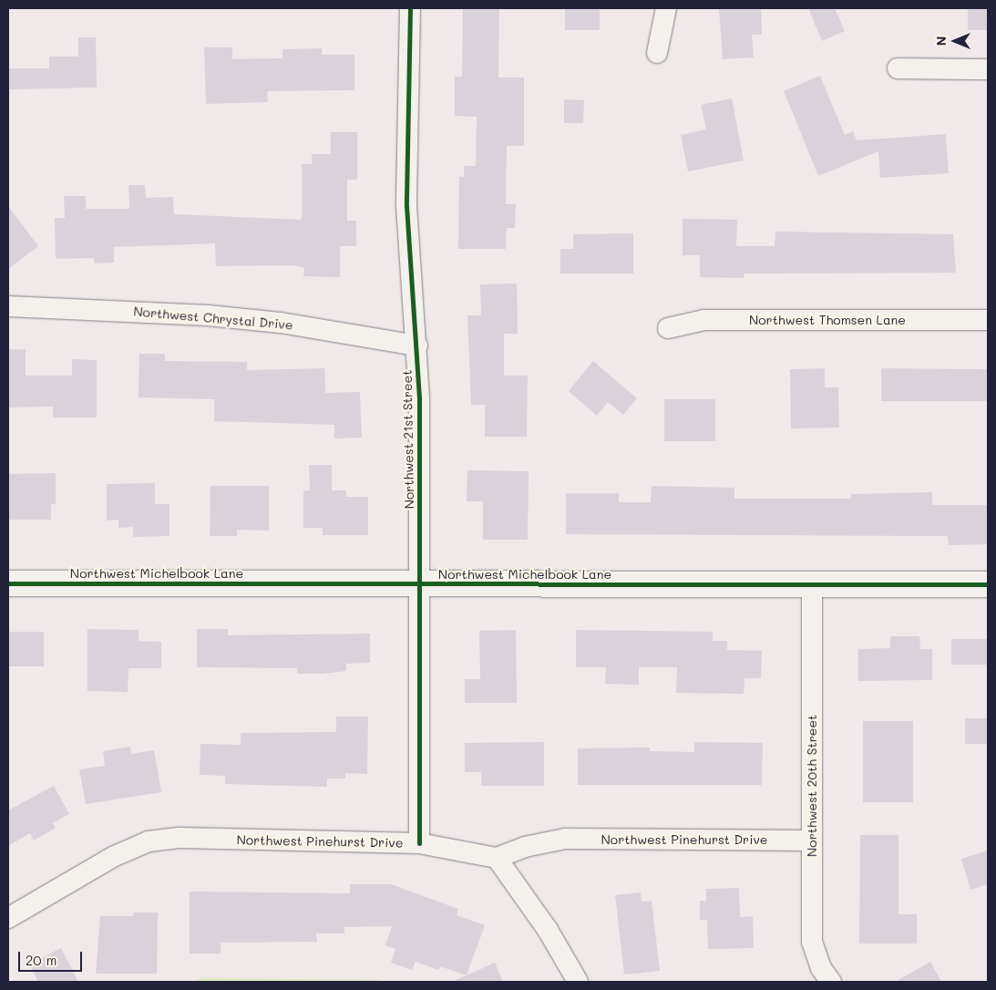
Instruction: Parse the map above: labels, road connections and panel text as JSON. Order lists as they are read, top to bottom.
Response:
{
  "streets": {
    "street": [
      "Northwest Chrystal Drive",
      "Northwest Thomsen Lane",
      "Northwest 21st Street",
      "Northwest Michelbook Lane",
      "Northwest 20th Street",
      "Northwest Pinehurst Drive"
    ]
  },
  "crossings": [
    ["Northwest Chrystal Drive", "Northwest 21st Street"],
    ["Northwest 21st Street", "Northwest Michelbook Lane"],
    ["Northwest 21st Street", "Northwest Pinehurst Drive"],
    ["Northwest Michelbook Lane", "Northwest 20th Street"],
    ["Northwest 20th Street", "Northwest Pinehurst Drive"]
  ],
  "scale_bar": "20 m",
  "north": "left"
}
